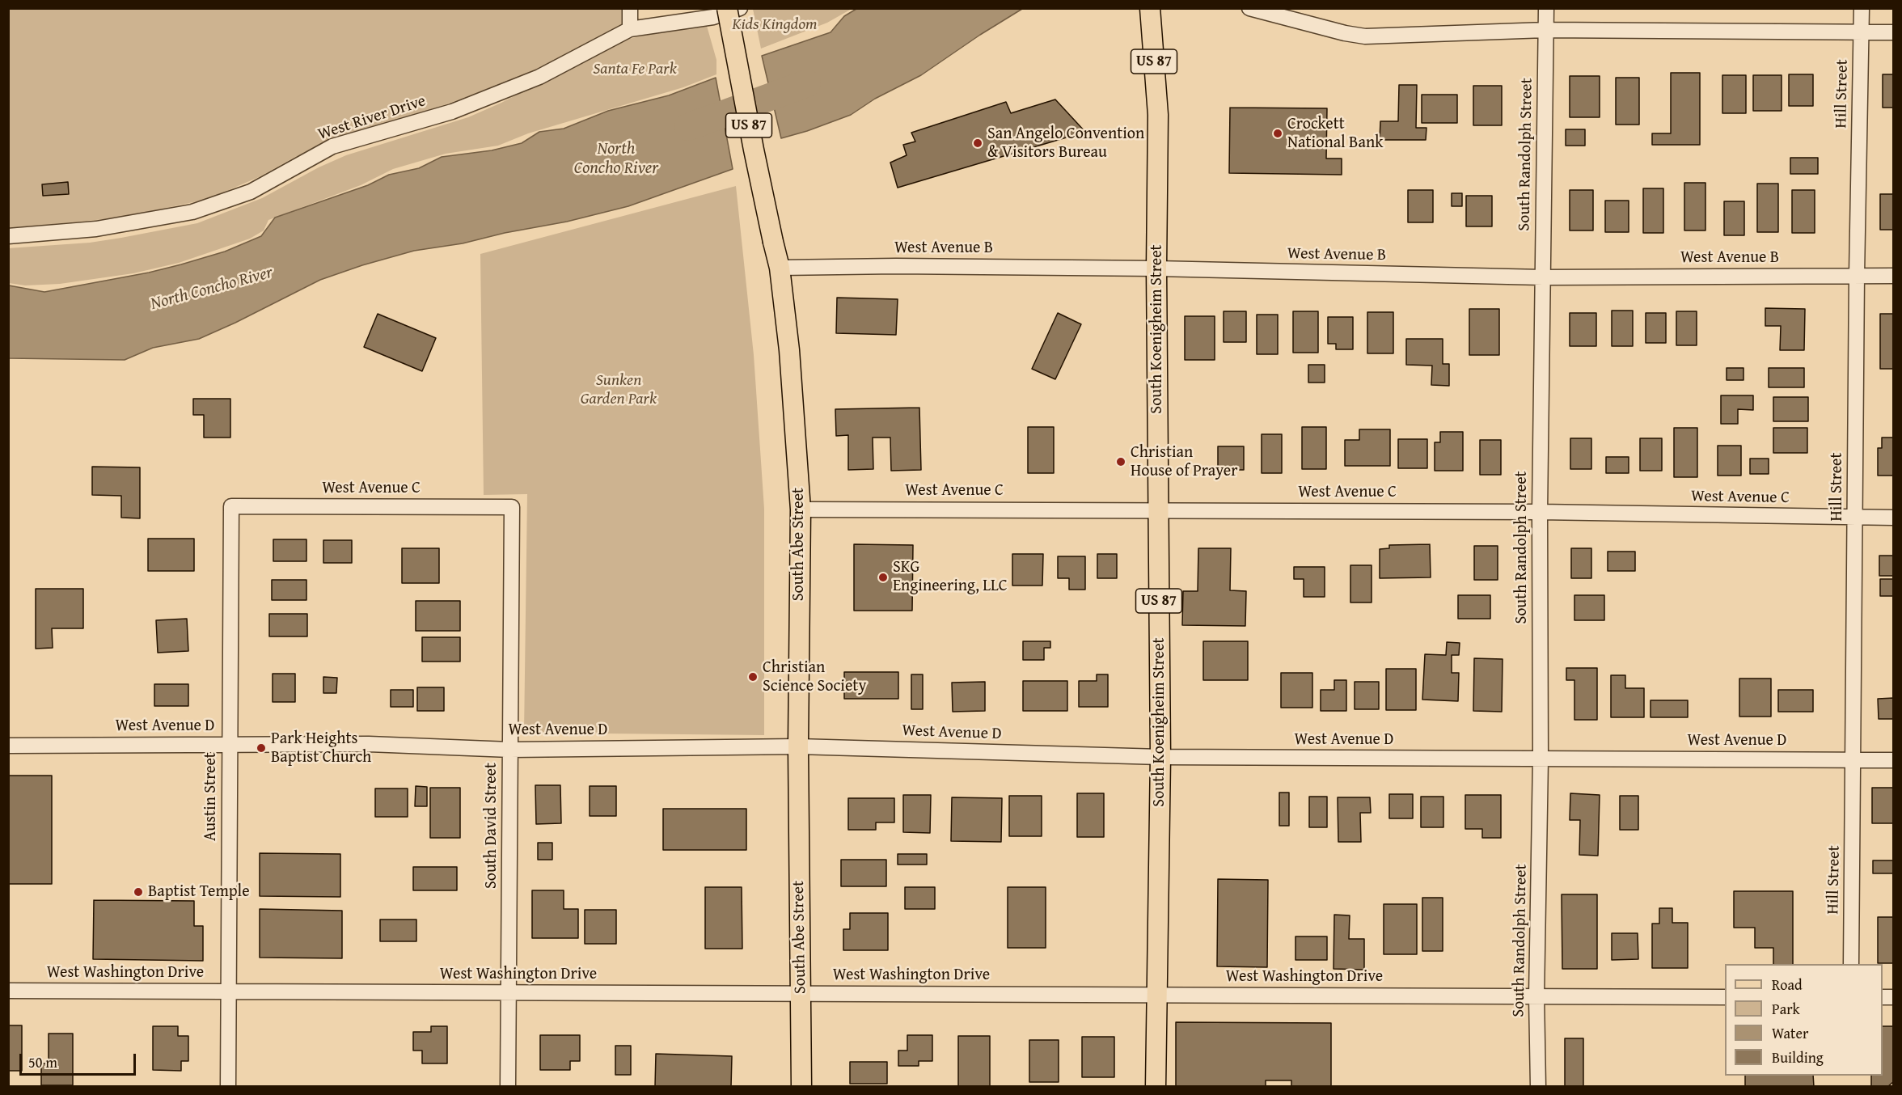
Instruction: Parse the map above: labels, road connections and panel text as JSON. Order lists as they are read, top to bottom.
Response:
{
  "streets": {
    "main road": ["US 87", "South Koenigheim Street", "South Abe Street"],
    "street": [
      "Hill Street",
      "West River Drive",
      "South Randolph Street",
      "West Avenue B",
      "West Avenue C",
      "West Avenue D",
      "Austin Street",
      "South David Street",
      "West Washington Drive"
    ]
  },
  "crossings": [
    ["Hill Street", "West Avenue B"],
    ["Hill Street", "West Avenue C"],
    ["Hill Street", "West Avenue D"],
    ["South Randolph Street", "West Avenue B"],
    ["South Randolph Street", "West Avenue C"],
    ["South Randolph Street", "West Avenue D"],
    ["South Randolph Street", "West Washington Drive"],
    ["West Avenue B", "South Koenigheim Street"],
    ["West Avenue B", "South Abe Street"],
    ["South Koenigheim Street", "West Avenue C"],
    ["South Koenigheim Street", "West Avenue D"],
    ["South Koenigheim Street", "West Washington Drive"],
    ["West Avenue C", "South Abe Street"],
    ["West Avenue C", "Austin Street"],
    ["West Avenue C", "South David Street"],
    ["South Abe Street", "West Avenue D"],
    ["South Abe Street", "West Washington Drive"],
    ["West Avenue D", "Austin Street"],
    ["West Avenue D", "South David Street"],
    ["Austin Street", "West Washington Drive"],
    ["South David Street", "West Washington Drive"]
  ],
  "water": ["North Concho River"],
  "parks": ["Kids Kingdom", "Santa Fe Park", "Sunken Garden Park"],
  "places": [
    "Crockett National Bank",
    "San Angelo Convention & Visitors Bureau",
    "Christian House of Prayer",
    "SKG Engineering, LLC",
    "Christian Science Society",
    "Park Heights Baptist Church",
    "Baptist Temple"
  ],
  "legend": [
    "Road",
    "Park",
    "Water",
    "Building"
  ],
  "scale_bar": "50 m"
}
